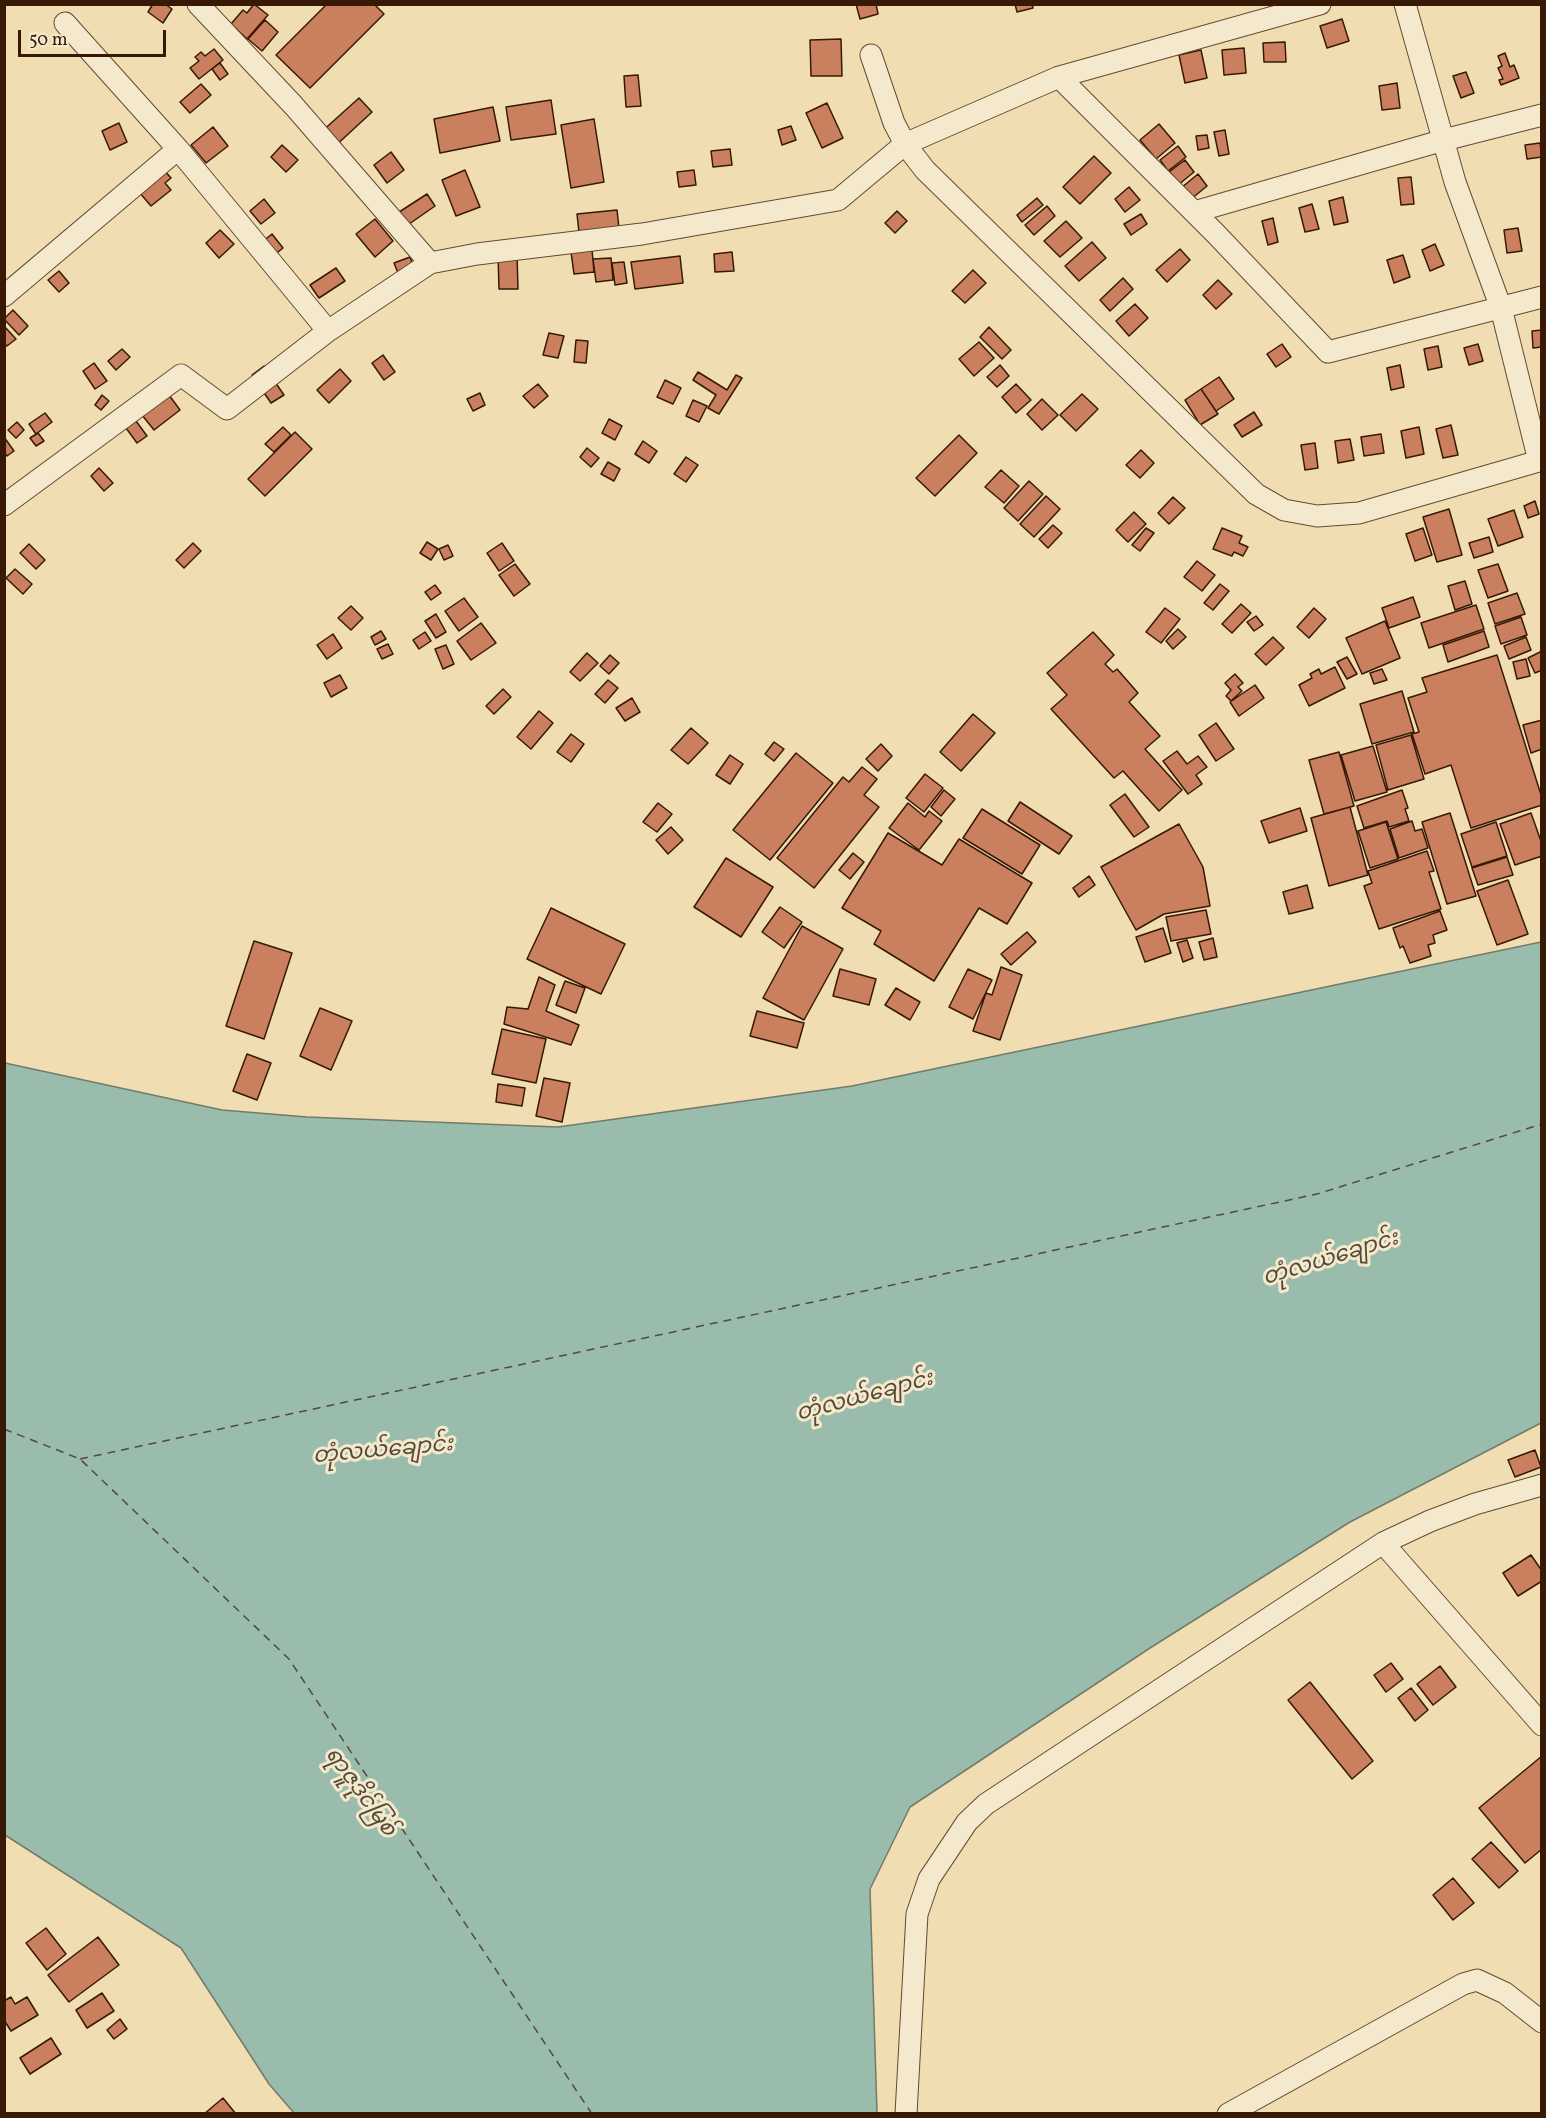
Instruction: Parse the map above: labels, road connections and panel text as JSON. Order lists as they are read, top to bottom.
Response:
{
  "water": ["တုံလယ်ချောင်း", "ရာဇူဒိုင်မြစ်"],
  "scale_bar": "50 m"
}
